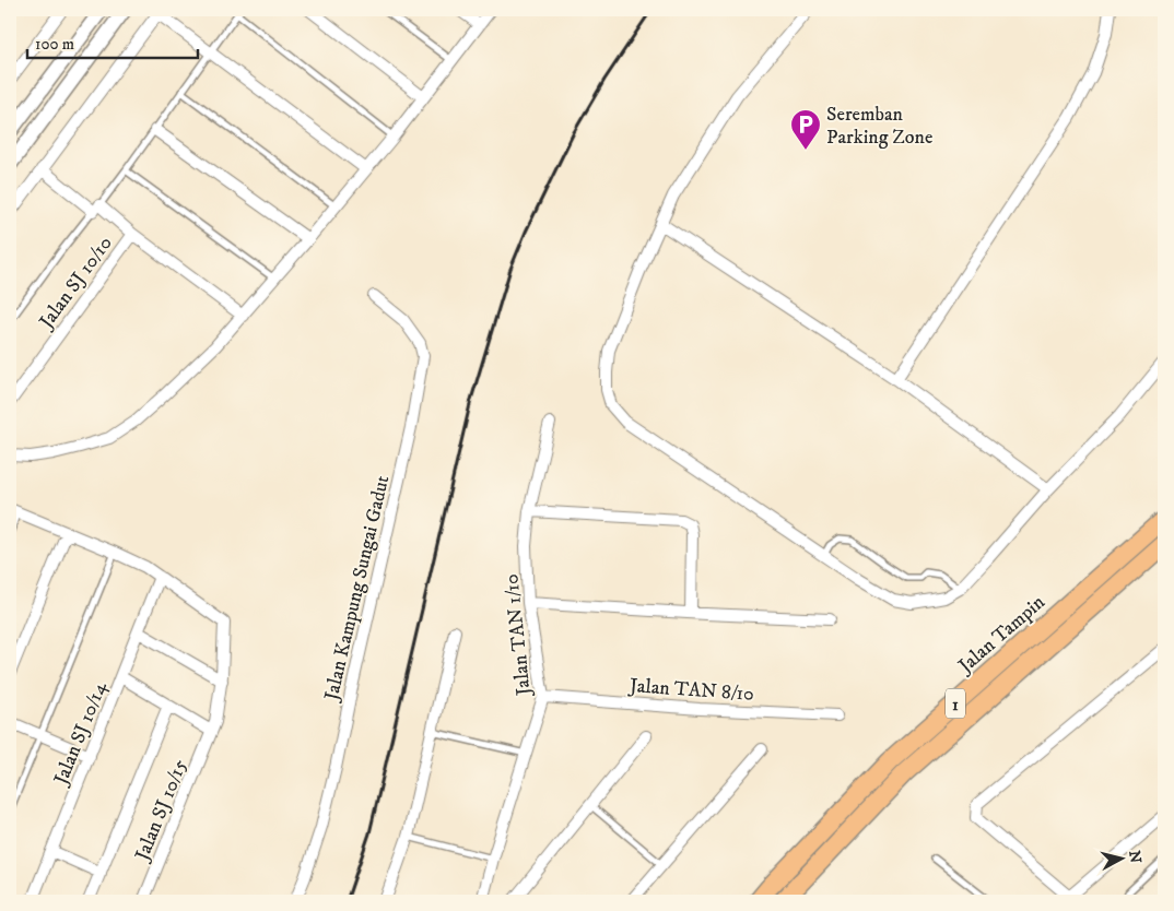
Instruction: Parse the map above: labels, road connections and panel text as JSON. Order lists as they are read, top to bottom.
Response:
{
  "streets": {
    "highway": ["Jalan Tampin", "1"],
    "street": [
      "Jalan SJ 10/10",
      "Jalan Kampung Sungai Gadut",
      "Jalan TAN 1/10",
      "Jalan TAN 8/10",
      "Jalan SJ 10/14",
      "Jalan SJ 10/15"
    ]
  },
  "crossings": [
    ["Jalan TAN 1/10", "Jalan TAN 8/10"],
    ["Jalan SJ 10/14", "Jalan SJ 10/15"]
  ],
  "places": {
    "parking": ["Seremban Parking Zone"]
  },
  "scale_bar": "100 m",
  "north": "right"
}
